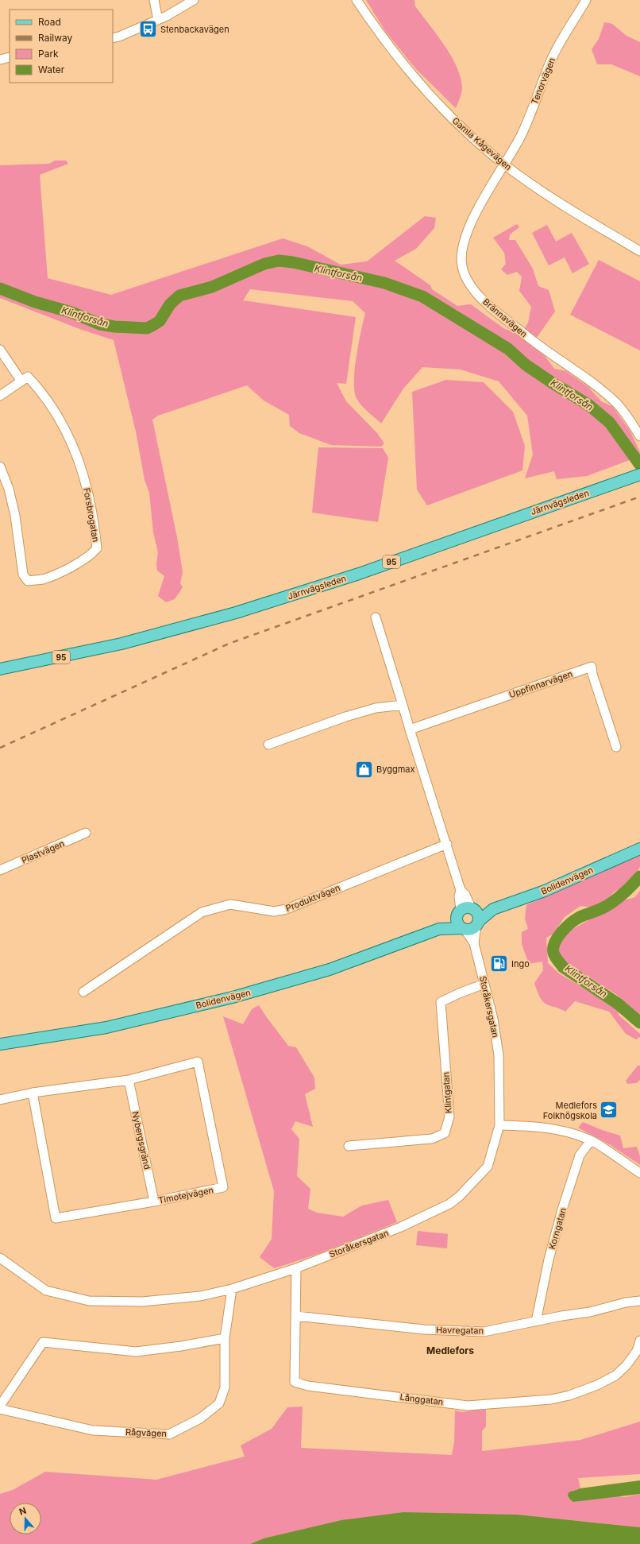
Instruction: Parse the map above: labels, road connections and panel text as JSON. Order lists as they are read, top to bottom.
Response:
{
  "streets": {
    "main road": ["Järnvägsleden", "95", "Bolidenvägen"],
    "street": [
      "Tenorvägen",
      "Gamla Kågevägen",
      "Brännavägen",
      "Forsbrogatan",
      "Uppfinnarvägen",
      "Plastvägen",
      "Produktvägen",
      "Storåkersgatan",
      "Klintgatan",
      "Nybergsgränd",
      "Timotejvägen",
      "Korngatan",
      "Havregatan",
      "Långgatan",
      "Rågvägen"
    ]
  },
  "crossings": [
    ["Tenorvägen", "Gamla Kågevägen"],
    ["Tenorvägen", "Brännavägen"],
    ["Gamla Kågevägen", "Brännavägen"],
    ["Bolidenvägen", "Storåkersgatan"],
    ["Storåkersgatan", "Klintgatan"],
    ["Storåkersgatan", "Långgatan"],
    ["Storåkersgatan", "Rågvägen"],
    ["Nybergsgränd", "Timotejvägen"],
    ["Korngatan", "Havregatan"],
    ["Havregatan", "Långgatan"]
  ],
  "districts": ["Medlefors"],
  "water": ["Klintforsån"],
  "places": {
    "bus stop": ["Stenbackavägen"],
    "shop": ["Byggmax"],
    "fuel station": ["Ingo"],
    "school or university": ["Medlefors Folkhögskola"]
  },
  "legend": [
    "Road",
    "Railway",
    "Park",
    "Water"
  ],
  "north": "top"
}
